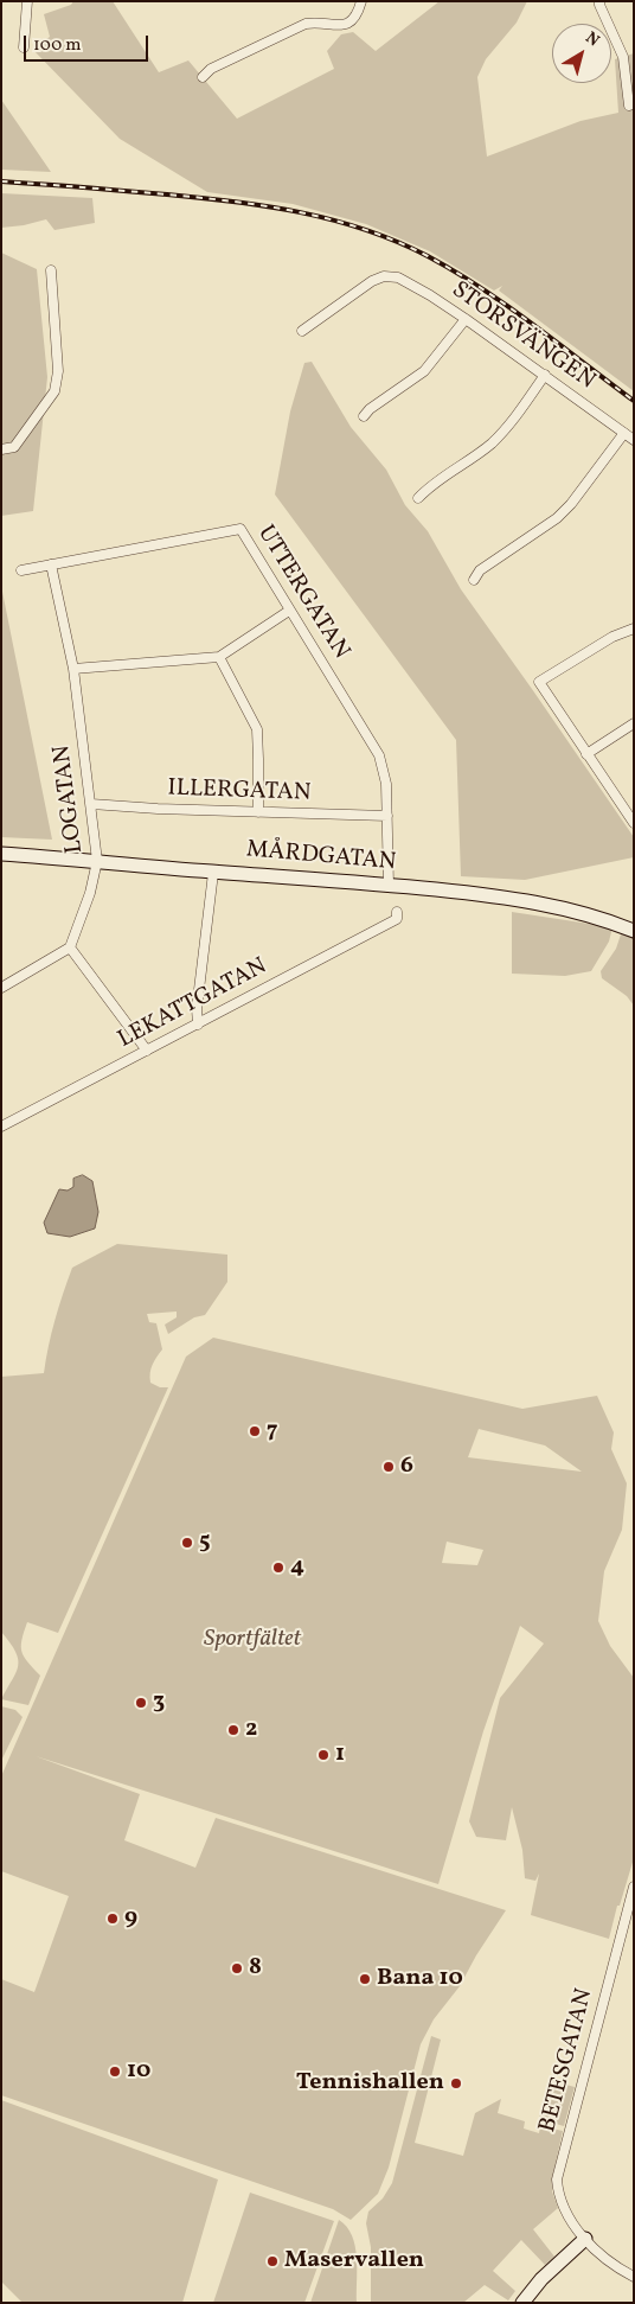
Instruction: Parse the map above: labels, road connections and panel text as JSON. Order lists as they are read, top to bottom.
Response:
{
  "streets": {
    "street": [
      "STORSVÄNGEN",
      "UTTERGATAN",
      "ILLERGATAN",
      "LOGATAN",
      "MÅRDGATAN",
      "LEKATTGATAN",
      "BETESGATAN"
    ]
  },
  "crossings": [
    ["UTTERGATAN", "ILLERGATAN"],
    ["UTTERGATAN", "LOGATAN"],
    ["UTTERGATAN", "MÅRDGATAN"],
    ["ILLERGATAN", "LOGATAN"],
    ["LOGATAN", "MÅRDGATAN"]
  ],
  "parks": ["Sportfältet"],
  "places": [
    "7",
    "6",
    "5",
    "4",
    "3",
    "2",
    "1",
    "9",
    "8",
    "Bana 10",
    "10",
    "Tennishallen",
    "Maservallen"
  ],
  "scale_bar": "100 m",
  "north": "top right"
}
